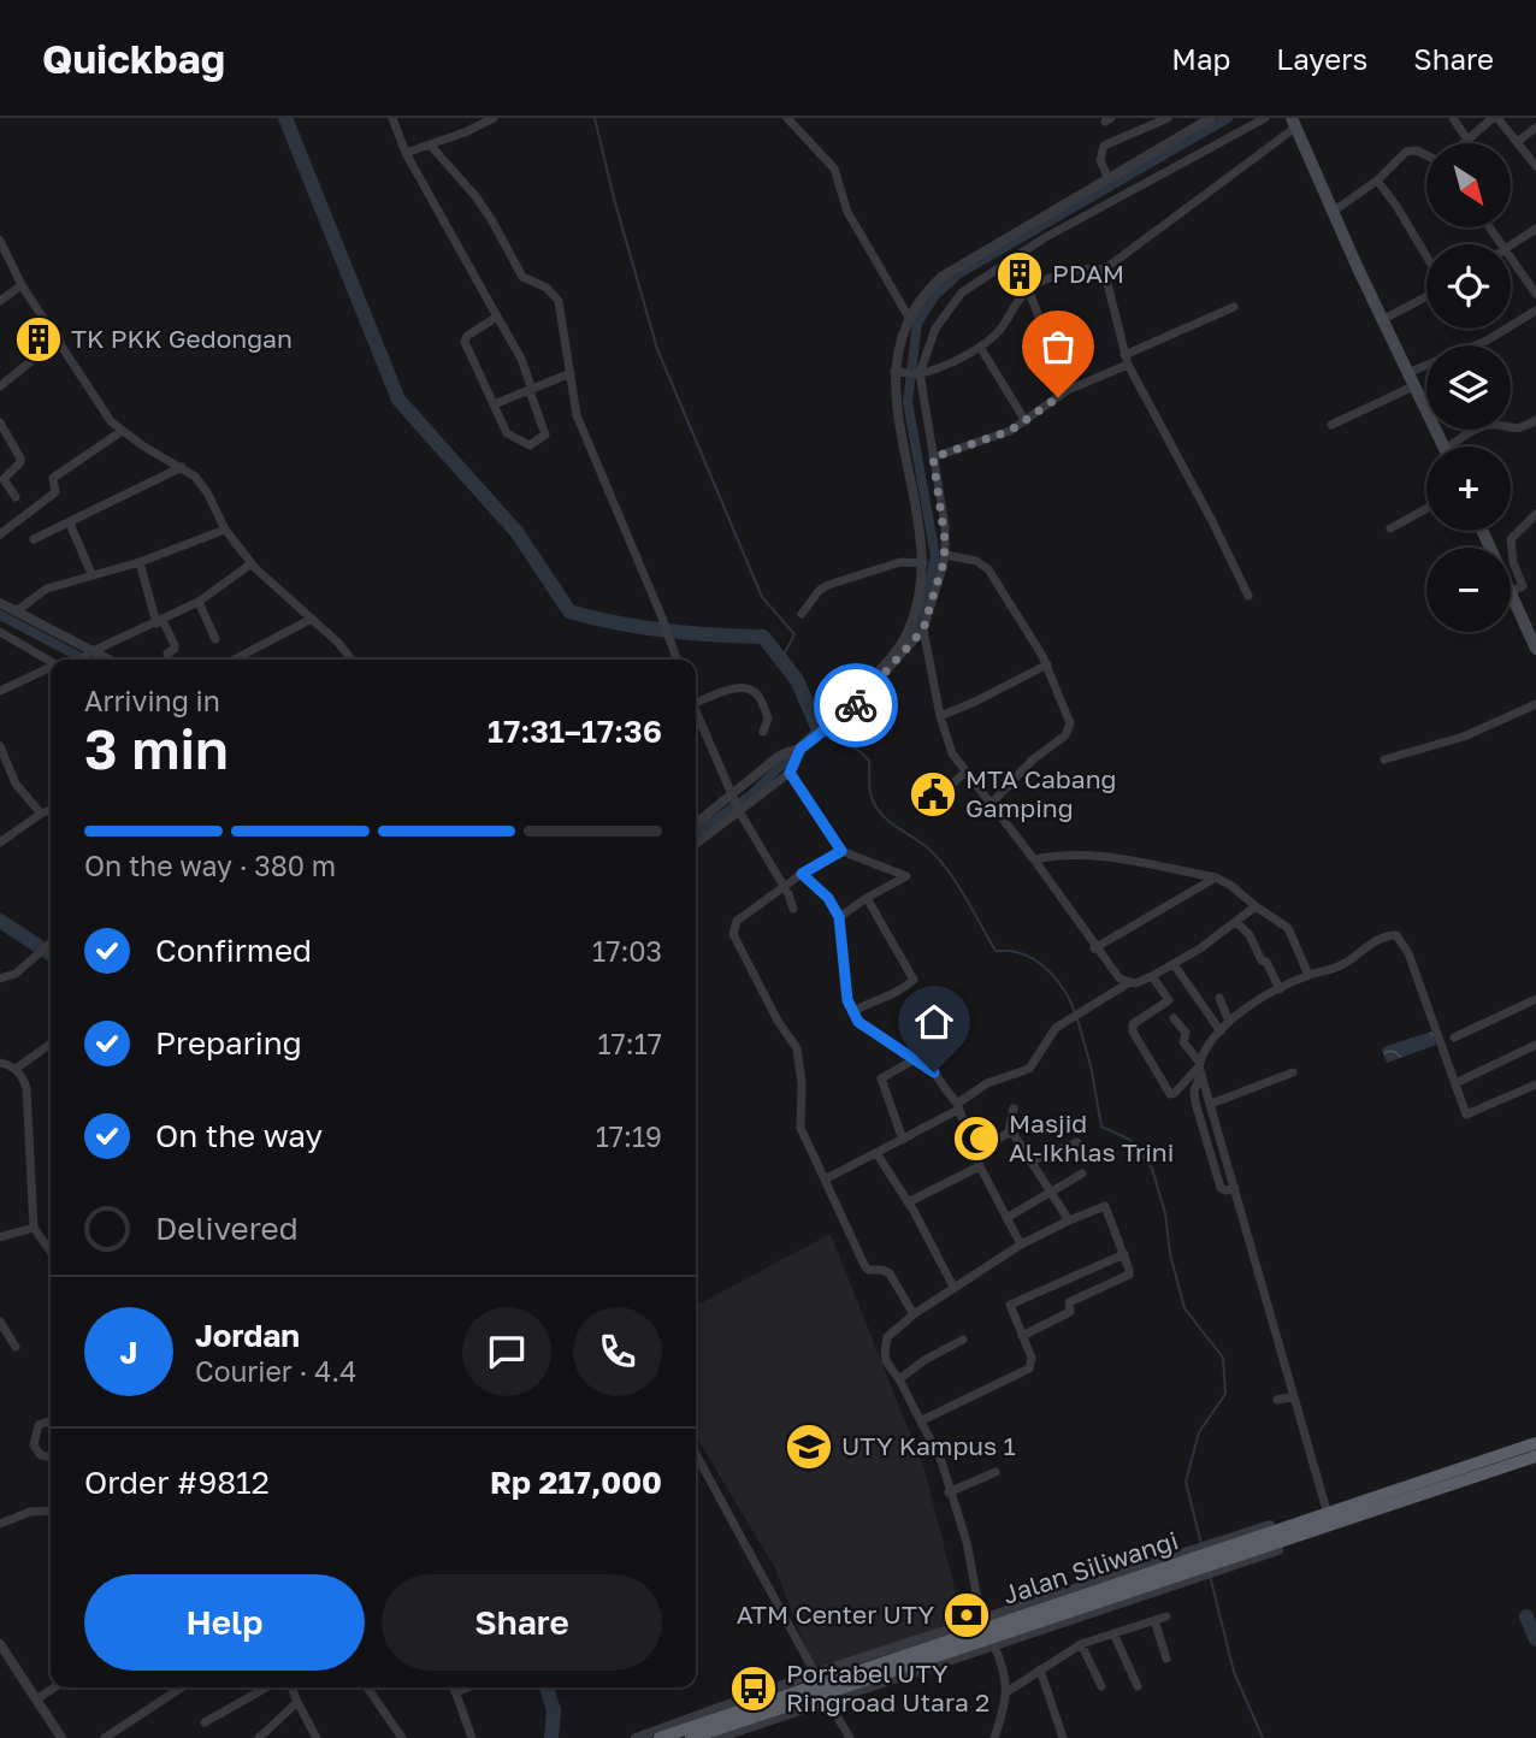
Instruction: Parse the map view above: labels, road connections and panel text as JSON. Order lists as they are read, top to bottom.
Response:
{
  "streets": {
    "highway": ["Jalan Siliwangi"]
  },
  "places": {
    "building": ["PDAM", "TK PKK Gedongan"],
    "public building": ["MTA Cabang Gamping"],
    "mosque": ["Masjid Al-Ikhlas Trini"],
    "school or university": ["UTY Kampus 1"],
    "bank": ["ATM Center UTY"],
    "bus stop": ["Portabel UTY Ringroad Utara 2"]
  },
  "north": "bottom right",
  "page": {
    "header": "Quickbag",
    "nav": ["Map", "Layers", "Share"],
    "map_buttons": ["+", "−"],
    "heading": ["3 min", "Arriving in", "17:31–17:36"],
    "panel": [
      "Jordan",
      "Courier · 4.4",
      "Order #9812",
      "Rp 217,000"
    ],
    "bar": "On the way · 380 m",
    "list": [
      ["Confirmed", "17:03"],
      ["Preparing", "17:17"],
      ["On the way", "17:19"],
      "Delivered"
    ],
    "round": "J",
    "buttons": ["Help", "Share"]
  }
}
